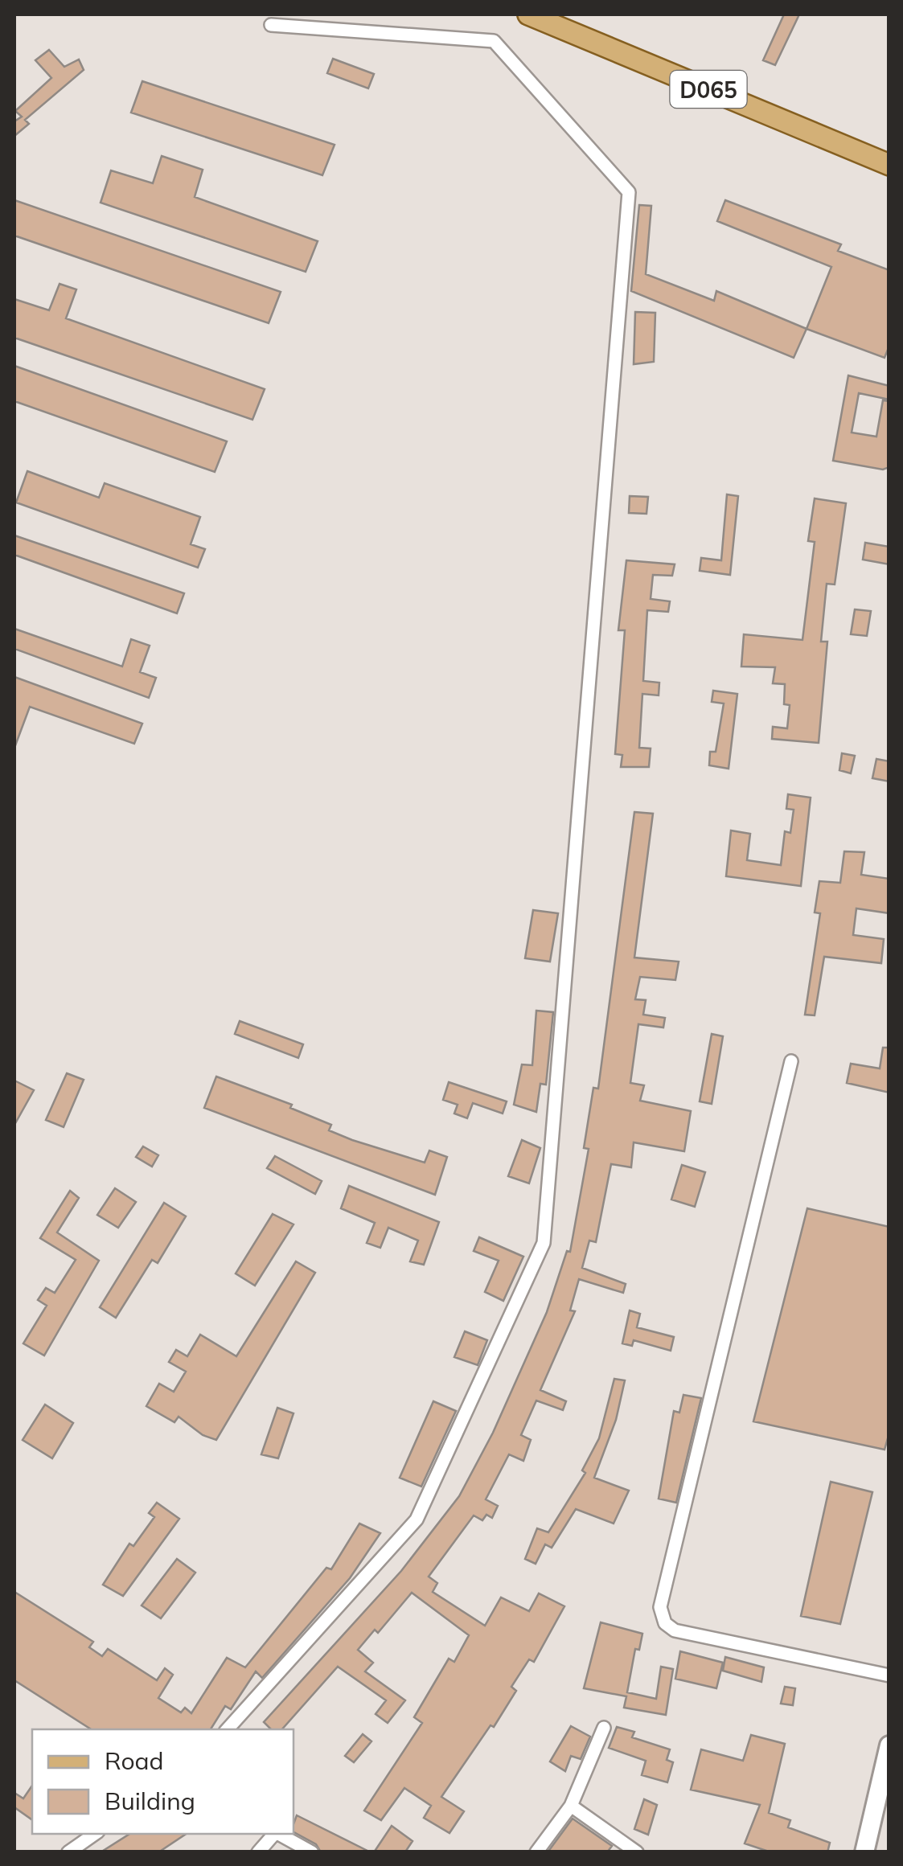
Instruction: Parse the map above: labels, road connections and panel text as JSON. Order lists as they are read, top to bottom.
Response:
{
  "streets": {
    "main road": ["D065"]
  },
  "legend": ["Road", "Building"]
}
